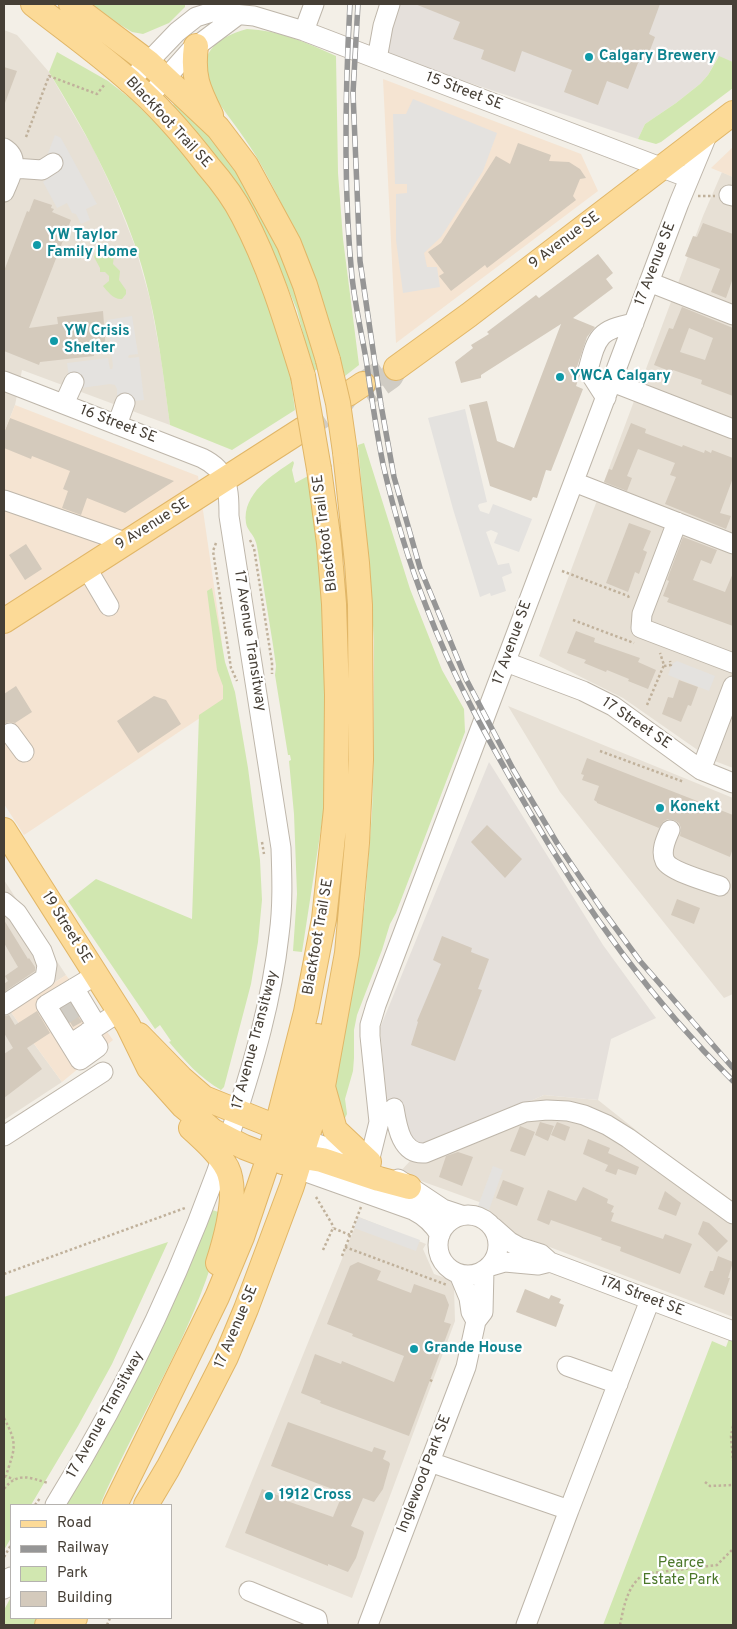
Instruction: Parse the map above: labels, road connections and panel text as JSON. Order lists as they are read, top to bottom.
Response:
{
  "streets": {
    "main road": [
      "Blackfoot Trail SE",
      "9 Avenue SE",
      "17 Avenue SE",
      "19 Street SE"
    ],
    "street": [
      "15 Street SE",
      "16 Street SE",
      "17 Avenue Transitway",
      "17 Street SE",
      "17A Street SE",
      "Inglewood Park SE"
    ]
  },
  "crossings": [
    ["15 Street SE", "Blackfoot Trail SE"],
    ["15 Street SE", "9 Avenue SE"],
    ["15 Street SE", "17 Avenue SE"],
    ["Blackfoot Trail SE", "17 Avenue SE"],
    ["Blackfoot Trail SE", "19 Street SE"],
    ["9 Avenue SE", "17 Avenue SE"],
    ["9 Avenue SE", "16 Street SE"],
    ["9 Avenue SE", "17 Avenue Transitway"],
    ["17 Avenue SE", "17 Street SE"],
    ["17 Avenue SE", "19 Street SE"],
    ["16 Street SE", "17 Avenue Transitway"],
    ["17 Avenue Transitway", "19 Street SE"],
    ["17A Street SE", "Inglewood Park SE"]
  ],
  "parks": ["Pearce Estate Park"],
  "places": [
    "Calgary Brewery",
    "YW Taylor Family Home",
    "YW Crisis Shelter",
    "YWCA Calgary",
    "Konekt",
    "Grande House",
    "1912 Cross"
  ],
  "legend": [
    "Road",
    "Railway",
    "Park",
    "Building"
  ]
}
